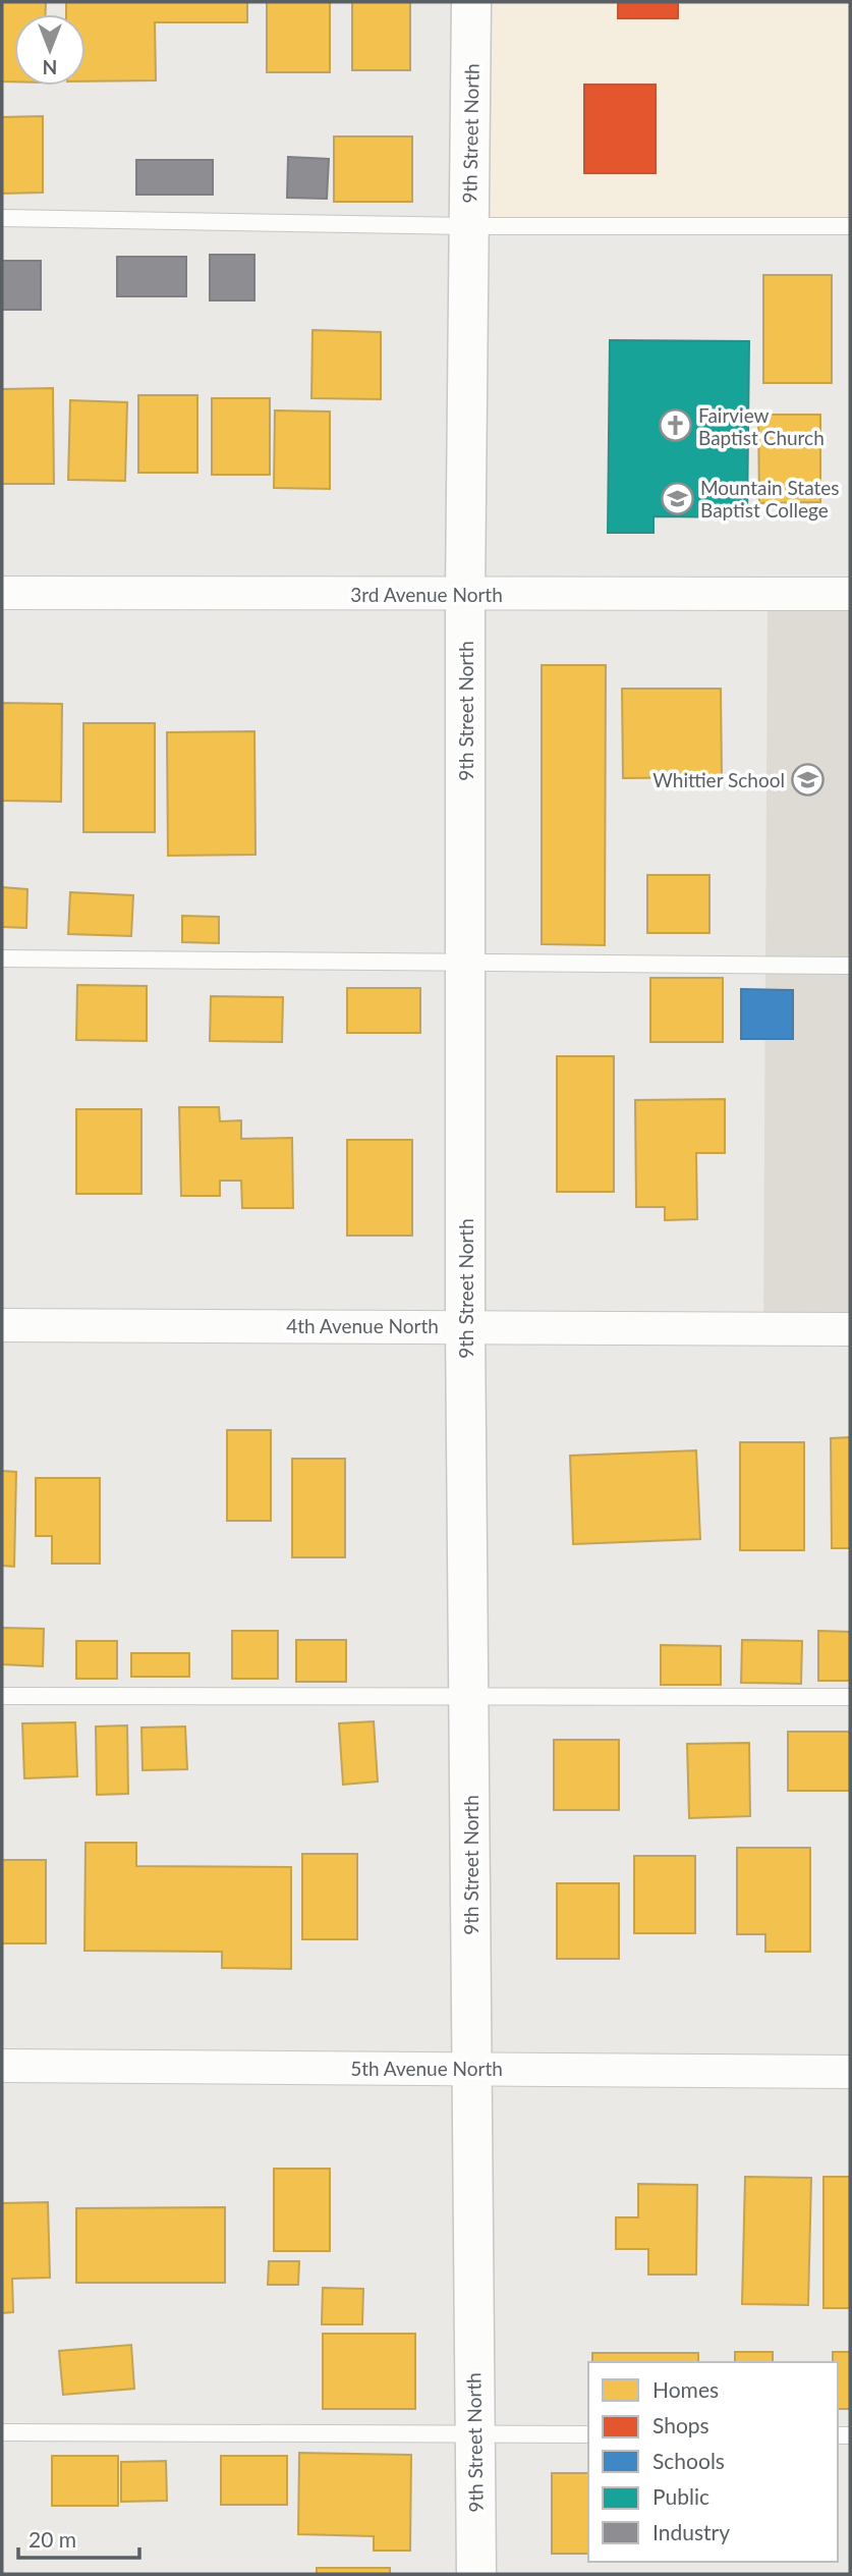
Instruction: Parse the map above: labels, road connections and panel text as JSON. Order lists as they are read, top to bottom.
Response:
{
  "streets": {
    "main road": ["9th Street North"],
    "street": ["3rd Avenue North", "4th Avenue North", "5th Avenue North"]
  },
  "crossings": [
    ["9th Street North", "3rd Avenue North"],
    ["9th Street North", "4th Avenue North"],
    ["9th Street North", "5th Avenue North"]
  ],
  "places": {
    "church": ["Fairview Baptist Church"],
    "school or university": ["Mountain States Baptist College", "Whittier School"]
  },
  "legend": [
    "Homes",
    "Shops",
    "Schools",
    "Public",
    "Industry"
  ],
  "scale_bar": "20 m",
  "north": "bottom"
}
